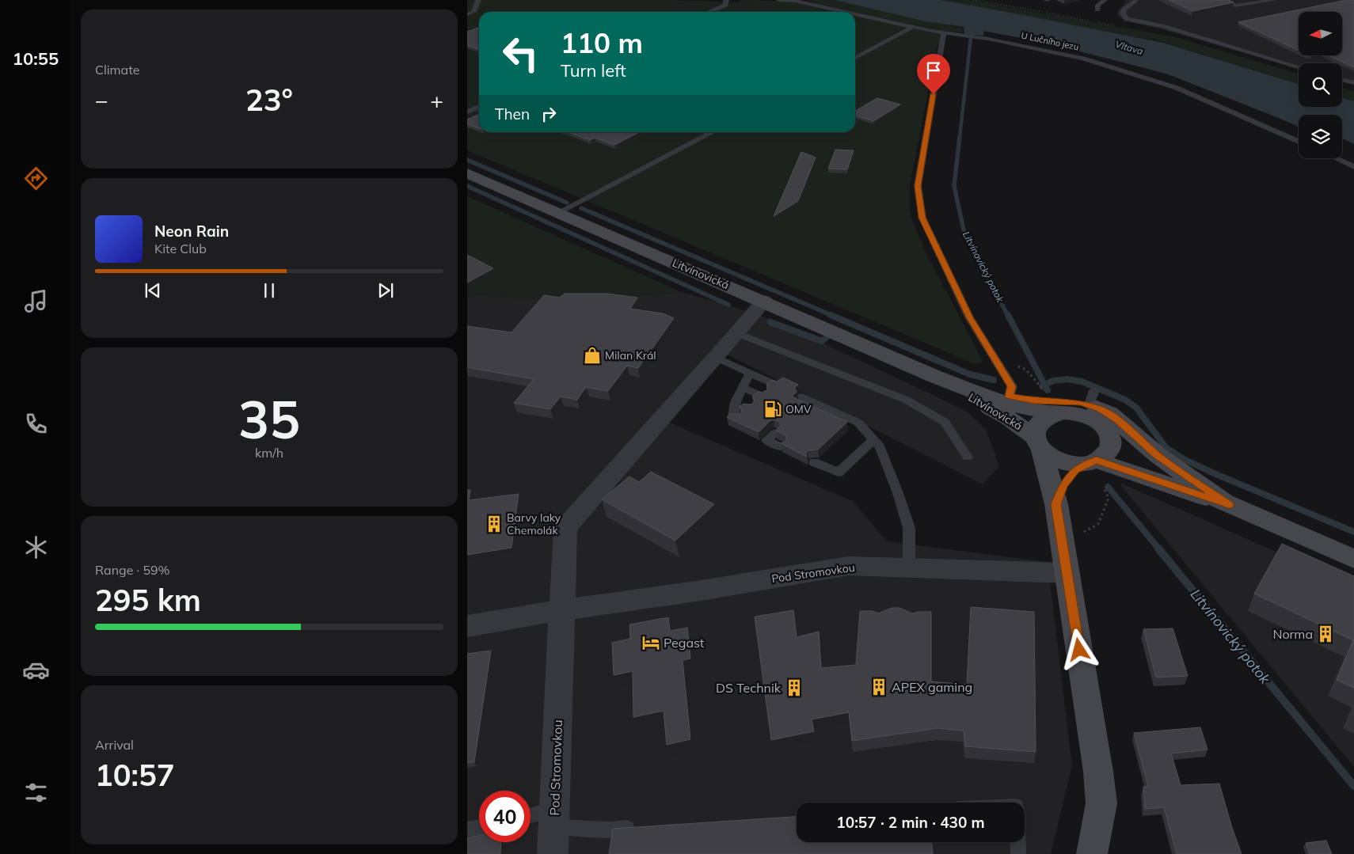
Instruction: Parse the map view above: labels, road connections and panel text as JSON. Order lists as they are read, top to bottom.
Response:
{
  "streets": {
    "main road": ["Litvínovická"],
    "street": ["Pod Stromovkou"],
    "lane": ["U Lučního jezu"]
  },
  "crossings": [
    ["Litvínovická", "Pod Stromovkou"]
  ],
  "water": ["Vltava", "Litvínovický potok"],
  "places": {
    "shop": ["Milan Král"],
    "fuel station": ["OMV"],
    "building": [
      "Barvy laky Chemolák",
      "Norma",
      "APEX gaming",
      "DS Technik"
    ],
    "hotel": ["Pegast"]
  },
  "north": "left",
  "page": {
    "tabs": "10:55",
    "tile": [
      "Climate",
      ["35", "km/h"],
      ["Range · 59%", "295 km"],
      ["Arrival", "10:57"]
    ],
    "turn": ["110 m", "Turn left"],
    "heat": ["−", "23°", "+"],
    "then": "Then",
    "song": ["Neon Rain", "Kite Club"],
    "limit": "40",
    "trip": "10:57 · 2 min · 430 m"
  }
}
